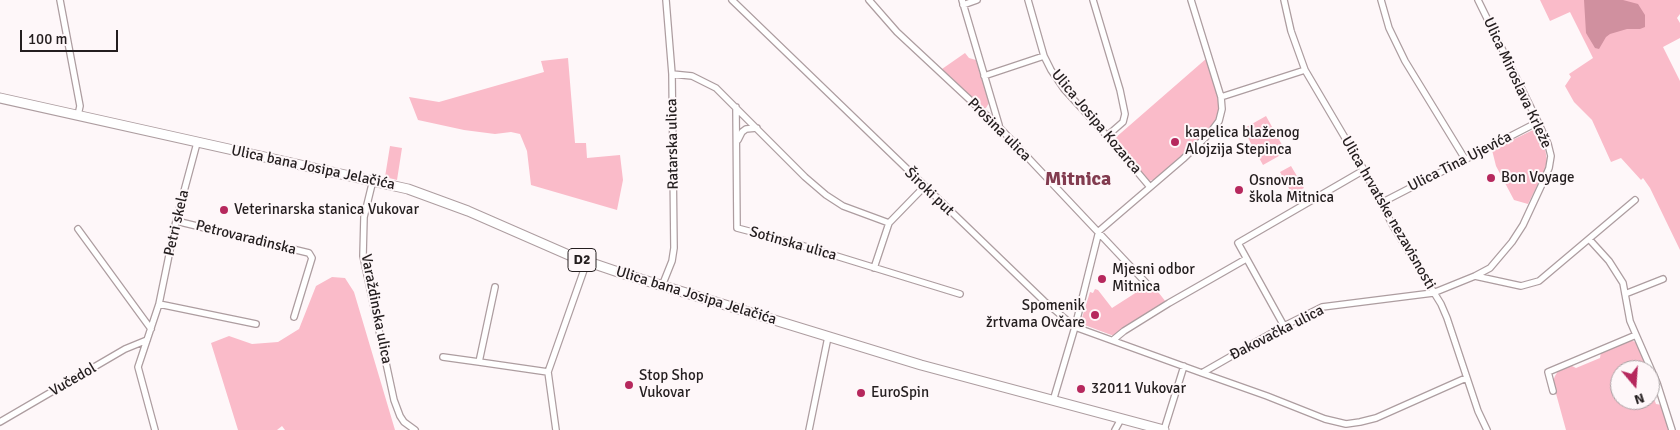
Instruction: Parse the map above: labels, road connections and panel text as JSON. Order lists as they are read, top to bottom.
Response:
{
  "streets": {
    "main road": ["Ulica bana Josipa Jelačića", "D2"],
    "street": [
      "Ulica Miroslava Krleže",
      "Ulica Josipa Kozarca",
      "Prosina ulica",
      "Ratarska ulica",
      "Ulica Tina Ujevića",
      "Široki put",
      "Ulica hrvatske nezavisnosti",
      "Petri skela",
      "Petrovaradinska",
      "Sotinska ulica",
      "Varaždinska ulica",
      "Đakovačka ulica",
      "Vučedol"
    ]
  },
  "crossings": [
    ["Ulica Miroslava Krleže", "Ulica Tina Ujevića"],
    ["Ulica Miroslava Krleže", "Ulica hrvatske nezavisnosti"],
    ["Ulica Miroslava Krleže", "Đakovačka ulica"],
    ["Ratarska ulica", "Ulica bana Josipa Jelačića"],
    ["Ulica Tina Ujevića", "Ulica hrvatske nezavisnosti"],
    ["Ulica bana Josipa Jelačića", "Petri skela"],
    ["Ulica bana Josipa Jelačića", "Varaždinska ulica"],
    ["Ulica hrvatske nezavisnosti", "Đakovačka ulica"],
    ["Petri skela", "Petrovaradinska"],
    ["Petri skela", "Vučedol"]
  ],
  "districts": ["Mitnica"],
  "places": [
    "kapelica blaženog Alojzija Stepinca",
    "Bon Voyage",
    "Osnovna škola Mitnica",
    "Veterinarska stanica Vukovar",
    "Mjesni odbor Mitnica",
    "Spomenik žrtvama Ovčare",
    "Stop Shop Vukovar",
    "32011 Vukovar",
    "EuroSpin"
  ],
  "scale_bar": "100 m",
  "north": "bottom"
}
